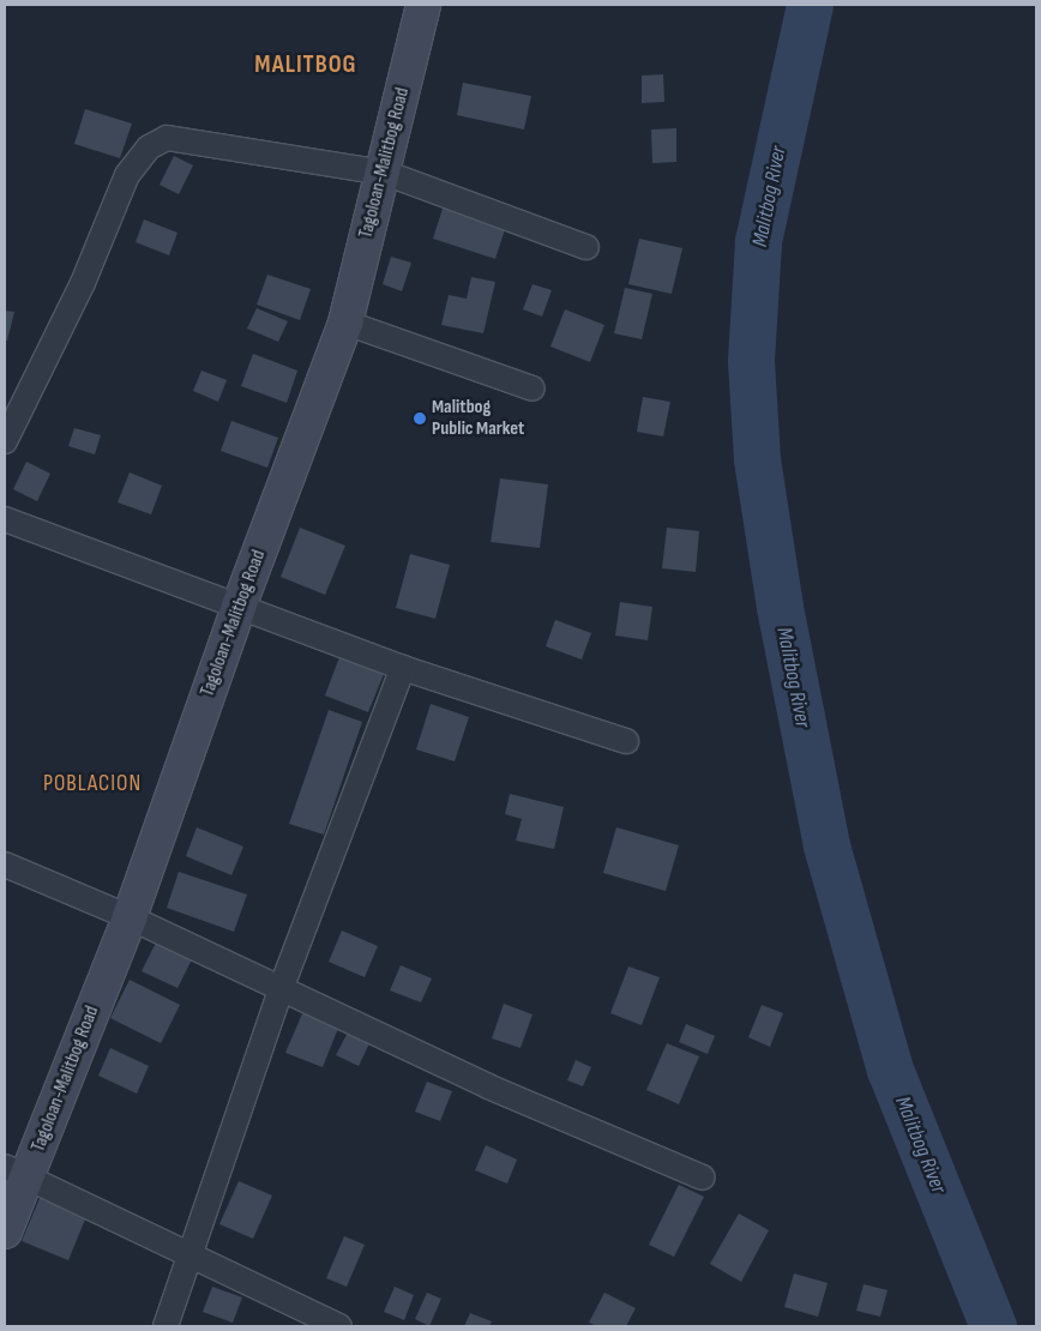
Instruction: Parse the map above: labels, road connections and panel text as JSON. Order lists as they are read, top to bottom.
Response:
{
  "streets": {
    "main road": ["Tagoloan-Malitbog Road"]
  },
  "districts": ["MALITBOG", "POBLACION"],
  "water": ["Malitbog River"],
  "places": ["Malitbog Public Market"]
}
